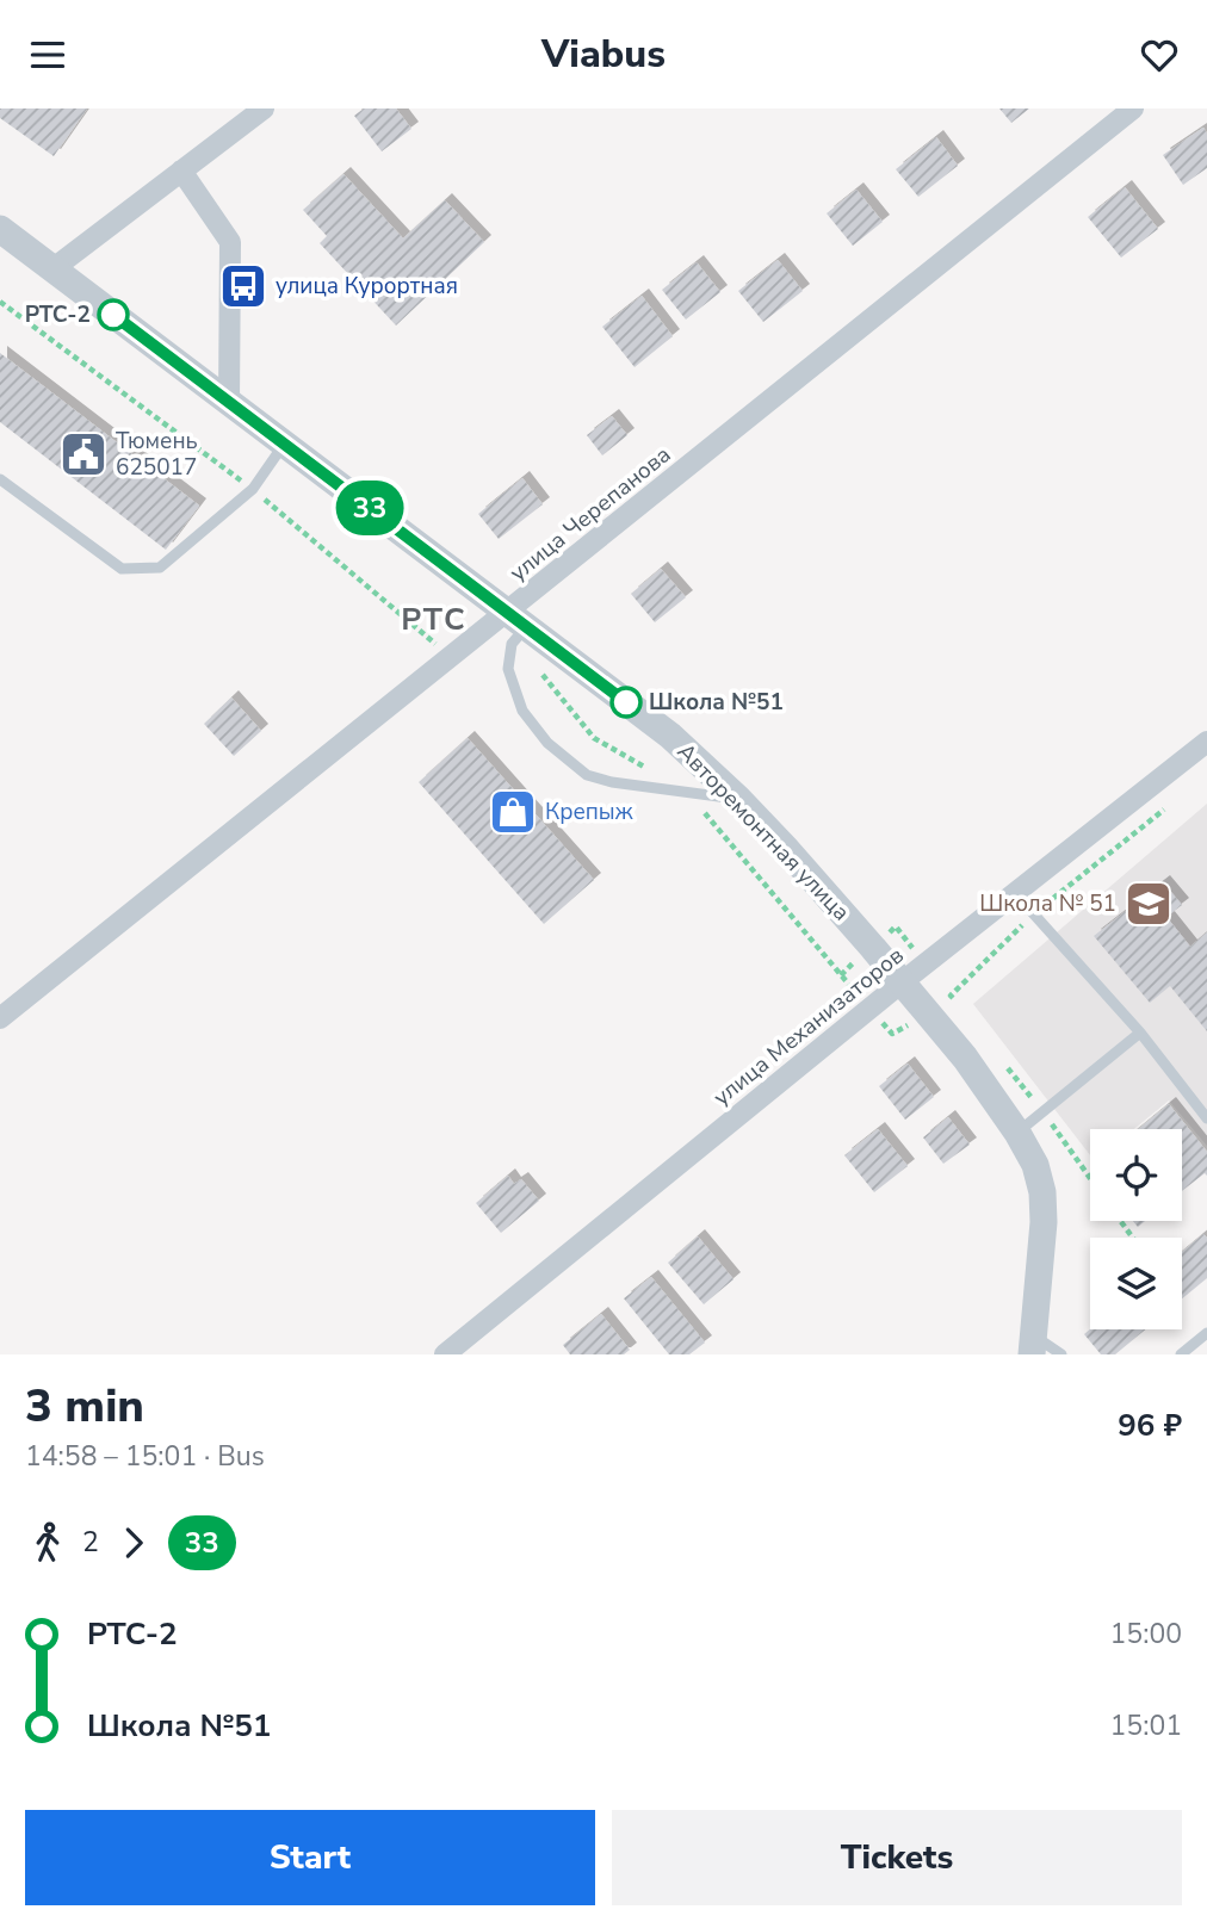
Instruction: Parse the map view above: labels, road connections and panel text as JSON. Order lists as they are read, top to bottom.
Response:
{
  "streets": {
    "street": ["улица Черепанова", "Авторемонтная улица", "улица Механизаторов"]
  },
  "crossings": [
    ["улица Черепанова", "Авторемонтная улица"],
    ["Авторемонтная улица", "улица Механизаторов"]
  ],
  "districts": ["РТС"],
  "places": {
    "bus stop": ["улица Курортная"],
    "other": ["РТС-2", "Школа №51"],
    "public building": ["Тюмень 625017"],
    "shop": ["Крепыж"],
    "school or university": ["Школа № 51"]
  },
  "lines": ["bus line 33"],
  "page": {
    "header": "Viabus",
    "on_map": "33",
    "heading": ["3 min", "14:58 – 15:01 · Bus", "96 ₽"],
    "legs": ["2", "33"],
    "list": [
      {
        "name": "РТС-2",
        "value": "15:00"
      },
      {
        "name": "Школа №51",
        "value": "15:01"
      }
    ],
    "buttons": ["Start", "Tickets"]
  }
}
